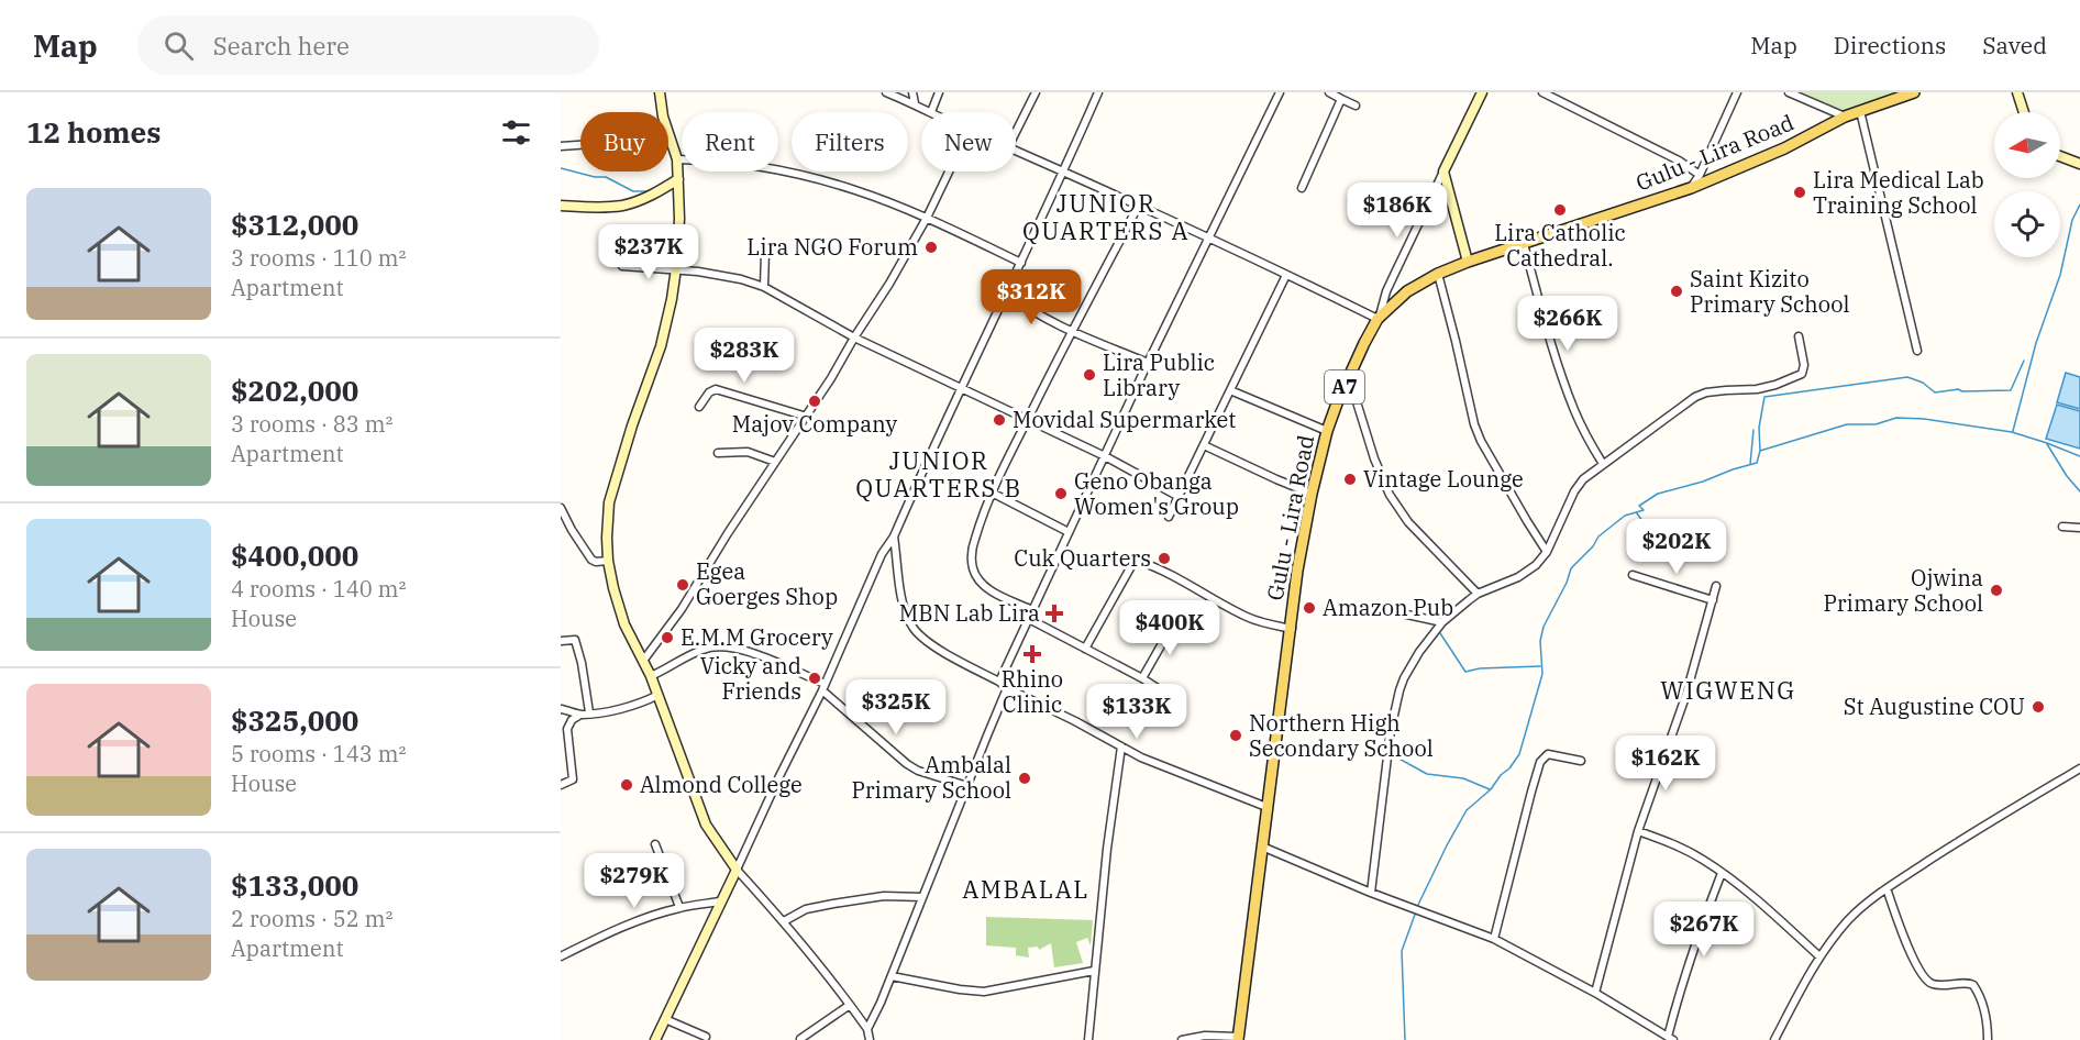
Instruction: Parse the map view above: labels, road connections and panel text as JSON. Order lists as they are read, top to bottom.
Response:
{
  "streets": {
    "main road": ["Gulu - Lira Road", "A7"]
  },
  "districts": [
    "JUNIOR QUARTERS A",
    "JUNIOR QUARTERS B",
    "WIGWENG",
    "AMBALAL"
  ],
  "places": {
    "other": [
      "Lira Medical Lab Training School",
      "Lira Catholic Cathedral.",
      "Lira NGO Forum",
      "Saint Kizito Primary School",
      "Lira Public Library",
      "Majov Company",
      "Movidal Supermarket",
      "Vintage Lounge",
      "Geno Obanga Women's Group",
      "Cuk Quarters",
      "Egea Goerges Shop",
      "Ojwina Primary School",
      "Amazon Pub",
      "E.M.M Grocery",
      "Vicky and Friends",
      "St Augustine COU",
      "Northern High Secondary School",
      "Ambalal Primary School",
      "Almond College"
    ],
    "health": ["MBN Lab Lira", "Rhino Clinic"]
  },
  "north": "left",
  "page": {
    "header": "Map",
    "search": "Search here",
    "nav": ["Map", "Directions", "Saved"],
    "heading": "12 homes",
    "chip": [
      "Buy",
      "Rent",
      "Filters",
      "New"
    ],
    "list": [
      {
        "name": "$312,000",
        "note": "3 rooms · 110 m² · Apartment"
      },
      {
        "name": "$202,000",
        "note": "3 rooms · 83 m² · Apartment"
      },
      {
        "name": "$400,000",
        "note": "4 rooms · 140 m² · House"
      },
      {
        "name": "$325,000",
        "note": "5 rooms · 143 m² · House"
      },
      {
        "name": "$133,000",
        "note": "2 rooms · 52 m² · Apartment"
      }
    ],
    "price": [
      "$186K",
      "$237K",
      "$312K",
      "$266K",
      "$283K",
      "$202K",
      "$400K",
      "$325K",
      "$133K",
      "$162K",
      "$279K",
      "$267K"
    ]
  }
}
